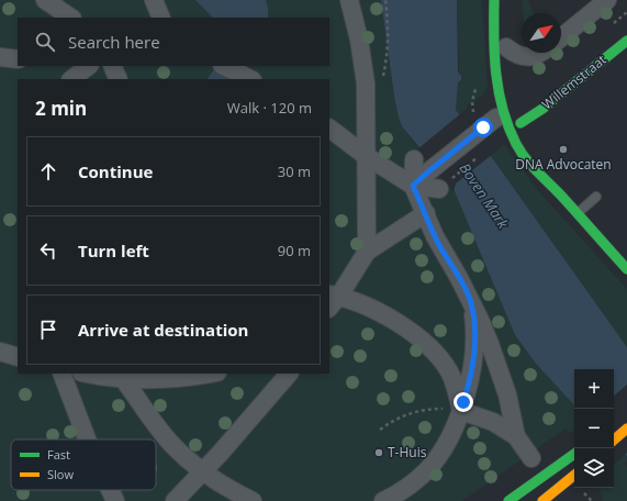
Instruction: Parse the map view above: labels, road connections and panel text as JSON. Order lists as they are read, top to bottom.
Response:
{
  "streets": {
    "street": ["Willemstraat"]
  },
  "water": ["Boven Mark"],
  "places": ["DNA Advocaten", "T-Huis"],
  "legend": ["Fast", "Slow"],
  "north": "top right",
  "page": {
    "search": "Search here",
    "heading": ["2 min", "Walk · 120 m"],
    "list": [
      ["Continue", "30 m"],
      ["Turn left", "90 m"],
      "Arrive at destination"
    ],
    "map_buttons": ["+", "−"]
  }
}
